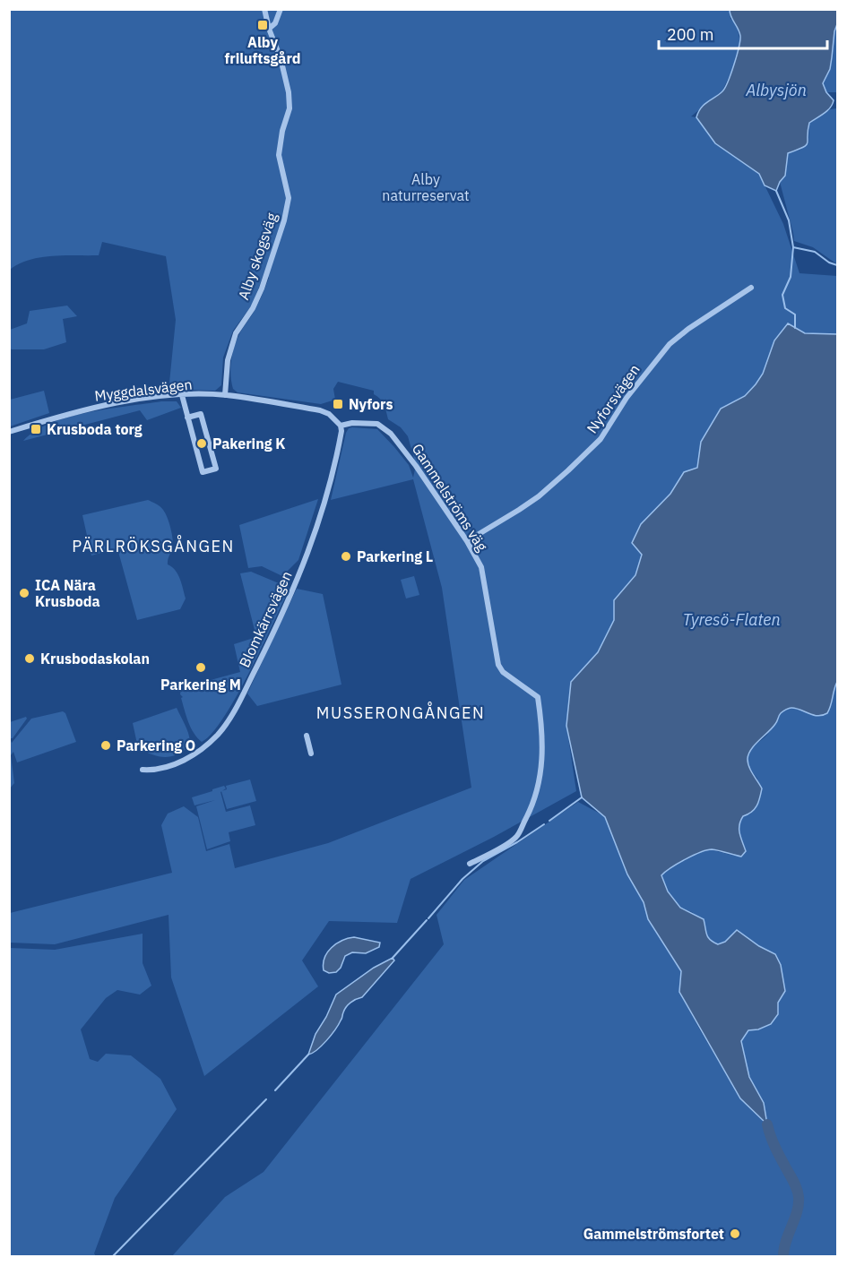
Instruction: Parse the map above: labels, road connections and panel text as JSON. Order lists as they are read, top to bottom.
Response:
{
  "streets": {
    "street": [
      "Alby skogsväg",
      "Myggdalsvägen",
      "Nyforsvägen",
      "Gammelströms väg",
      "Blomkärrsvägen"
    ]
  },
  "crossings": [
    ["Alby skogsväg", "Myggdalsvägen"],
    ["Myggdalsvägen", "Gammelströms väg"],
    ["Myggdalsvägen", "Blomkärrsvägen"],
    ["Nyforsvägen", "Gammelströms väg"],
    ["Gammelströms väg", "Blomkärrsvägen"]
  ],
  "districts": ["PÄRLRÖKSGÅNGEN", "MUSSERONGÅNGEN"],
  "water": ["Albysjön", "Tyresö-Flaten"],
  "parks": ["Alby naturreservat"],
  "places": {
    "transit": ["Alby friluftsgård", "Nyfors", "Krusboda torg"],
    "other": [
      "Pakering K",
      "Parkering L",
      "ICA Nära Krusboda",
      "Krusbodaskolan",
      "Parkering M",
      "Parkering O",
      "Gammelströmsfortet"
    ]
  },
  "scale_bar": "200 m"
}
